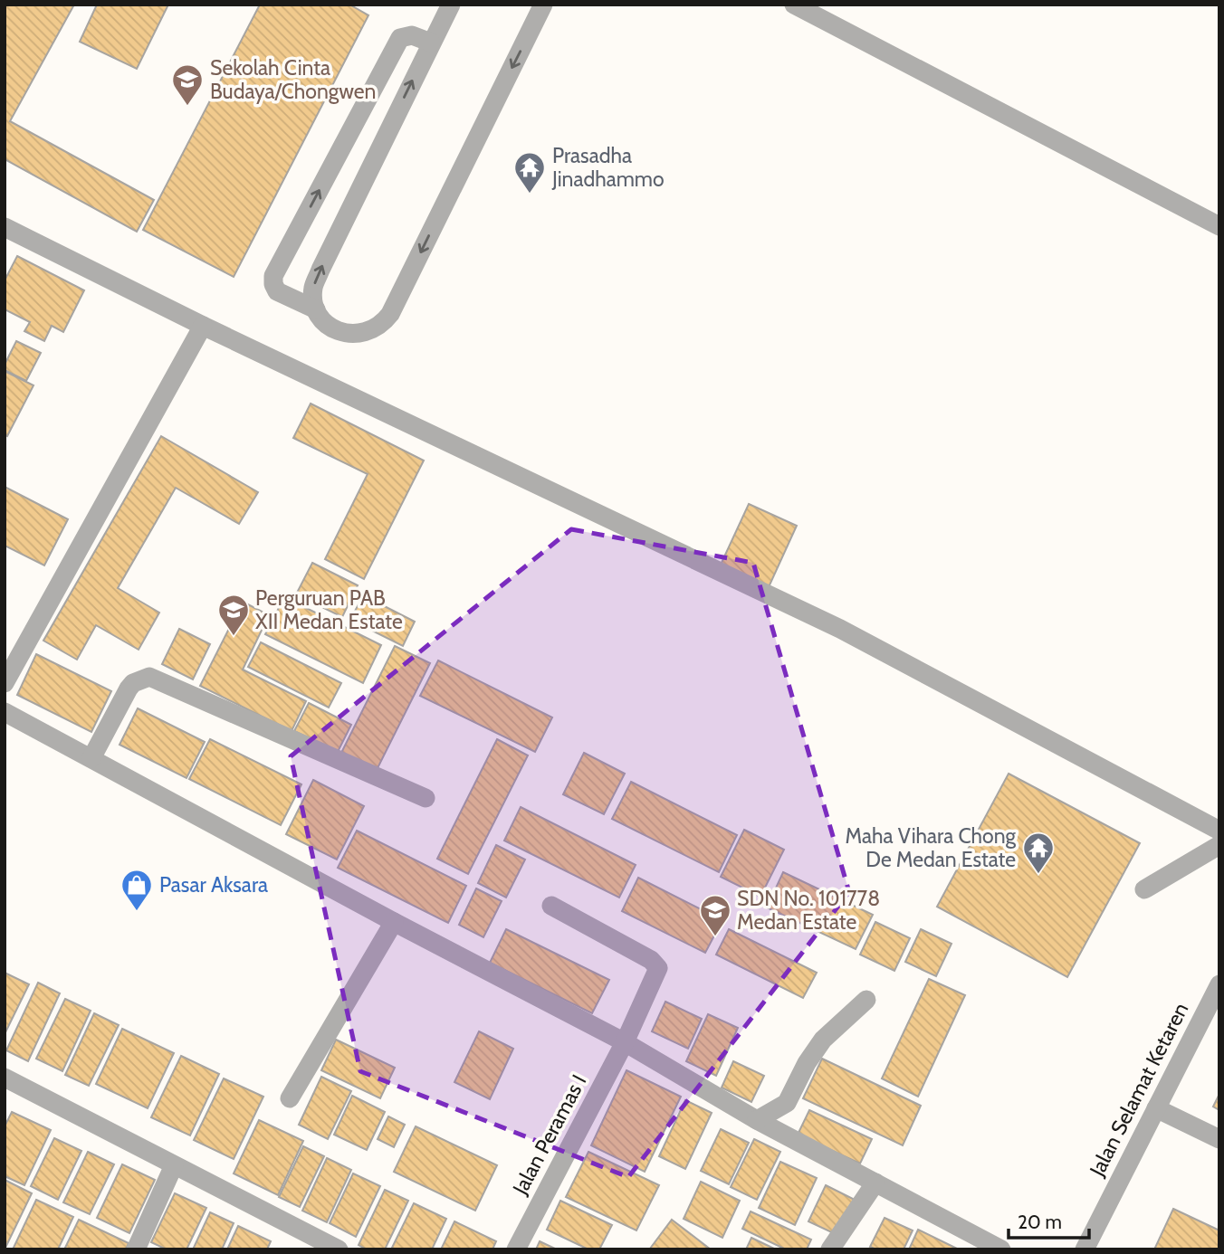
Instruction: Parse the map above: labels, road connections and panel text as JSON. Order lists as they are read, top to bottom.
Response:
{
  "streets": {
    "street": ["Jalan Selamat Ketaren", "Jalan Peramas I"]
  },
  "places": {
    "school or university": ["Sekolah Cinta Budaya/Chongwen", "Perguruan PAB XII Medan Estate", "SDN No. 101778 Medan Estate"],
    "temple": ["Prasadha Jinadhammo", "Maha Vihara Chong De Medan Estate"],
    "shop": ["Pasar Aksara"]
  },
  "scale_bar": "20 m"
}
